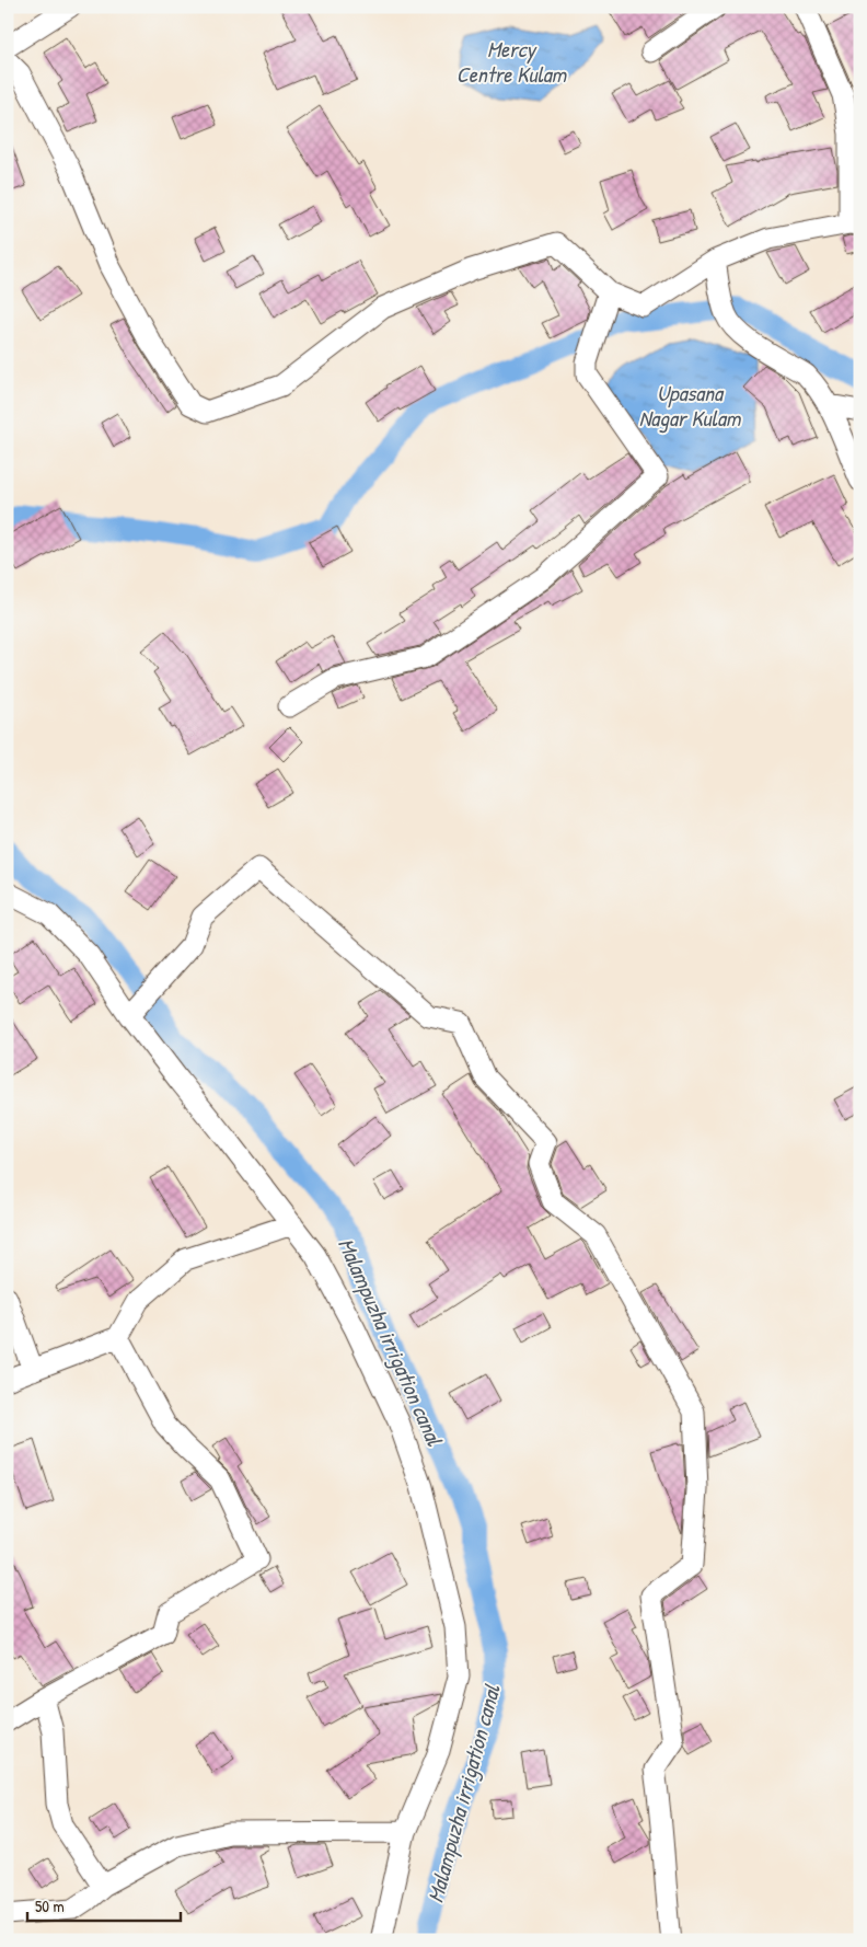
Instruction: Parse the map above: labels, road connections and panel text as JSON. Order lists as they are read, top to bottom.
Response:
{
  "water": ["Mercy Centre Kulam", "Upasana Nagar Kulam", "Malampuzha irrigation canal"],
  "scale_bar": "50 m"
}
